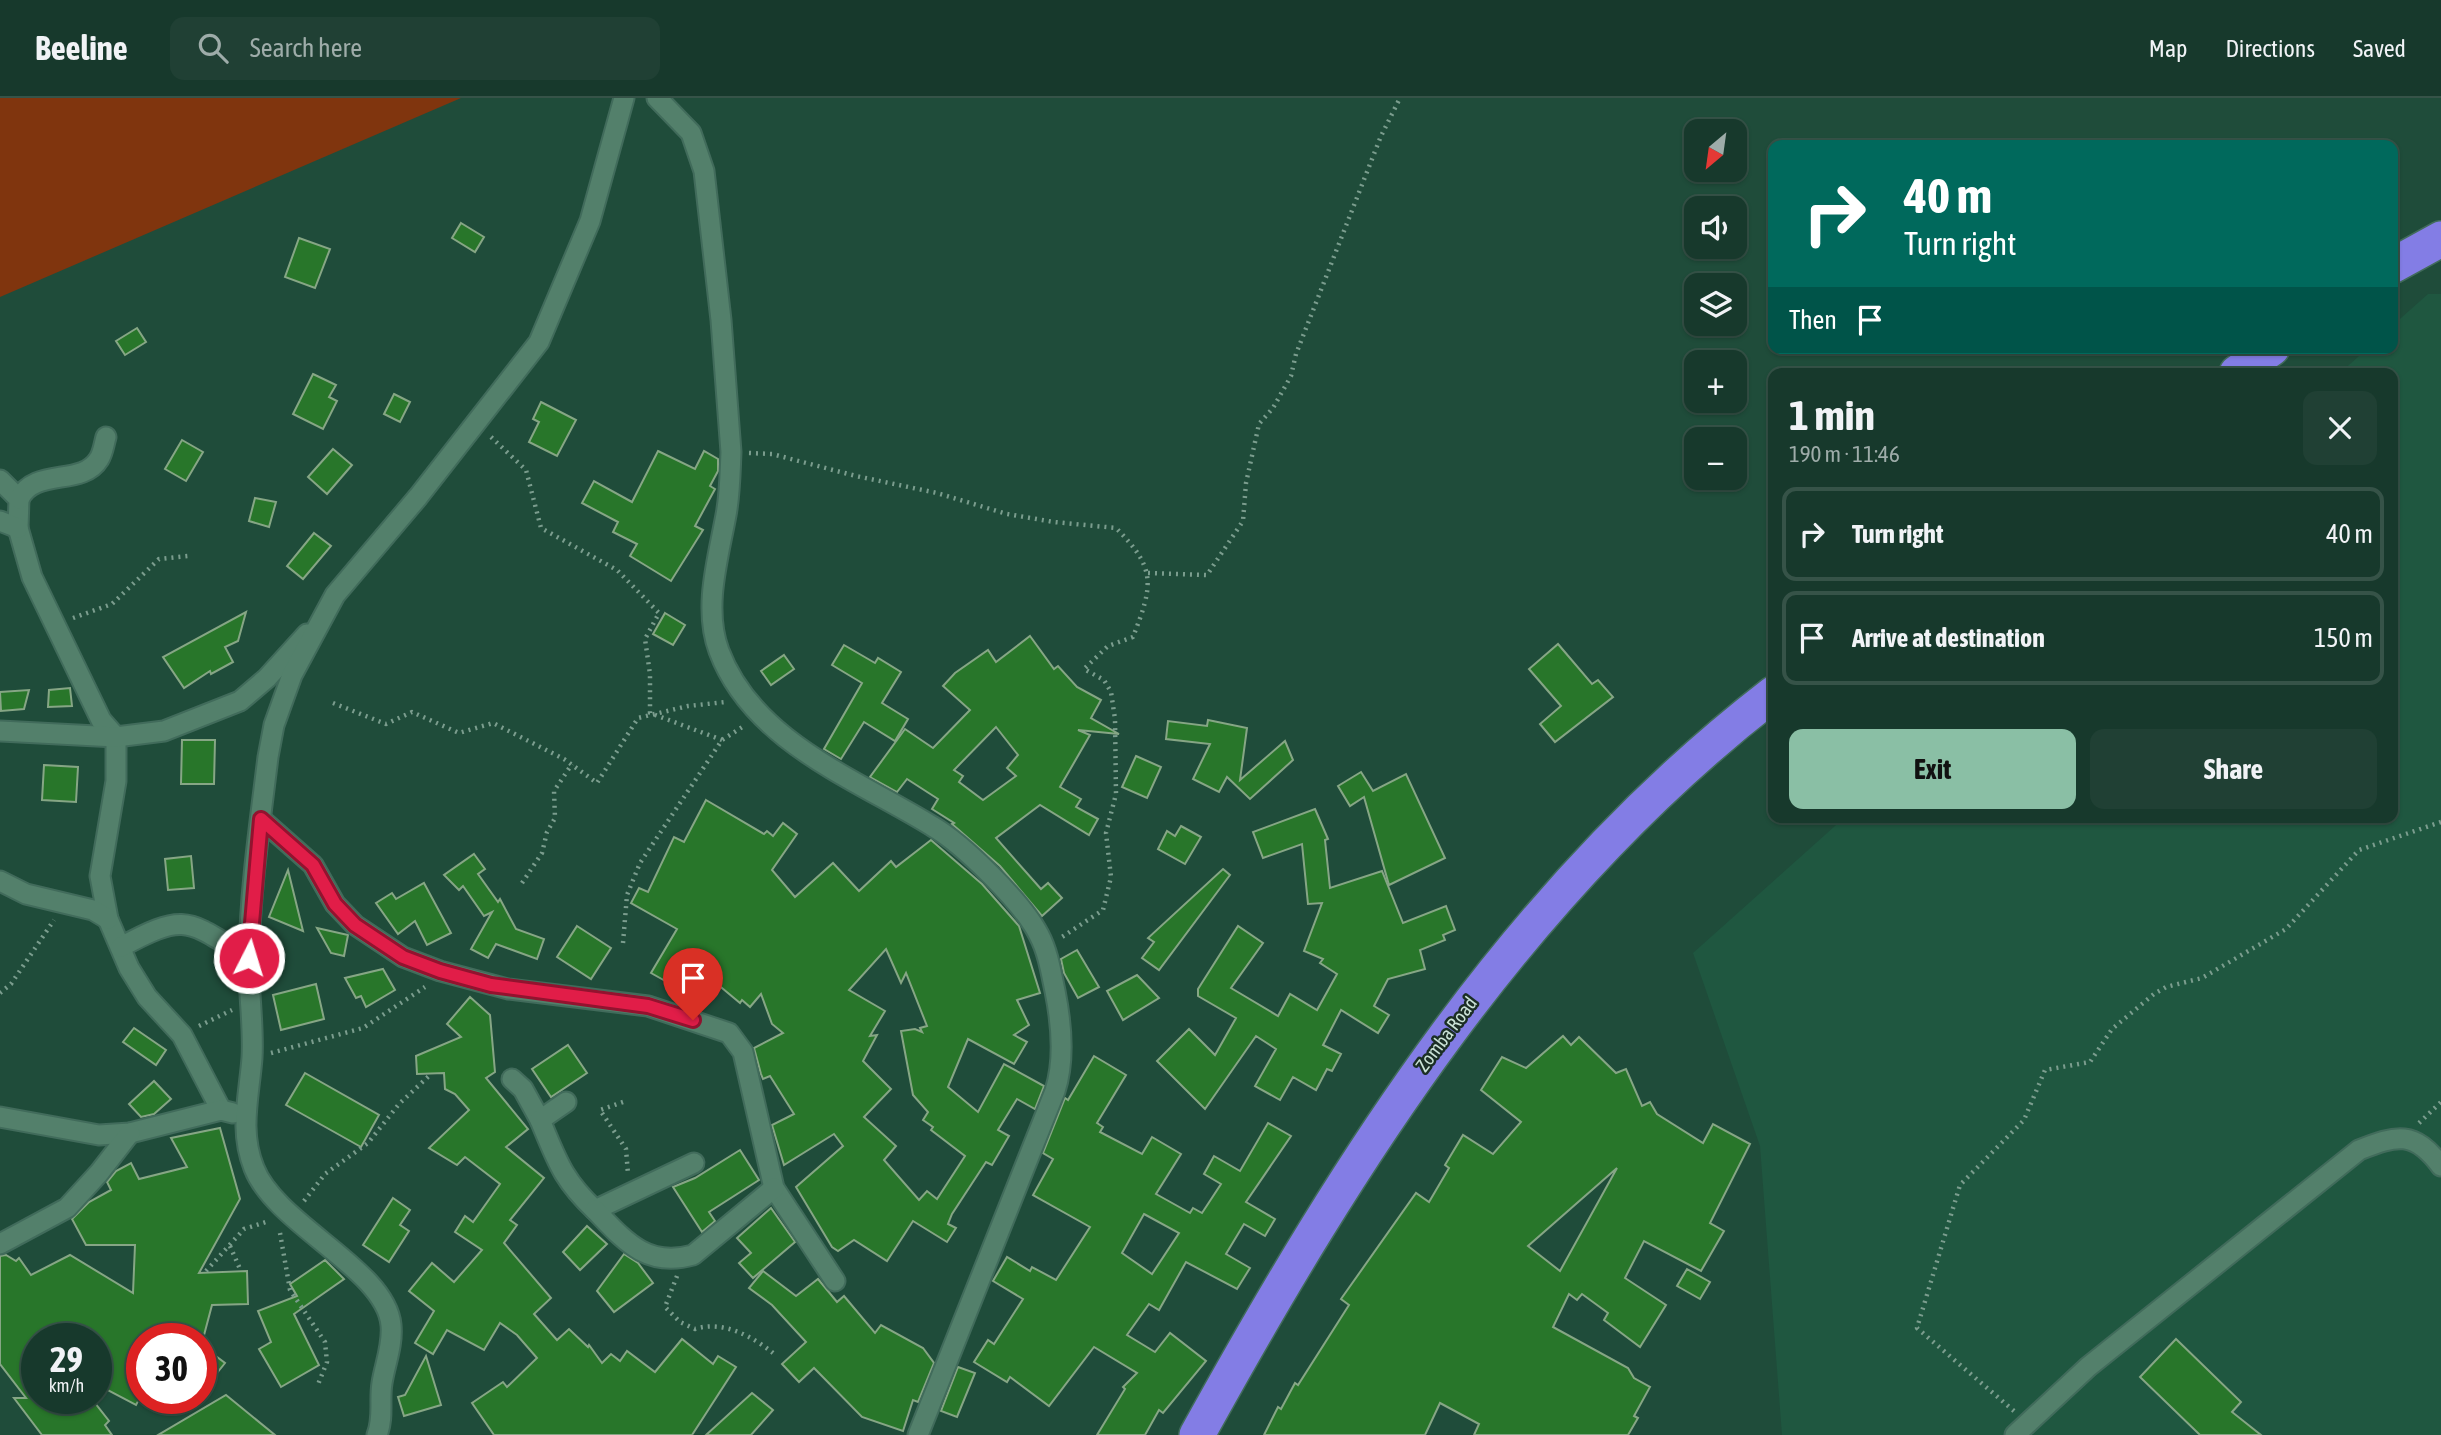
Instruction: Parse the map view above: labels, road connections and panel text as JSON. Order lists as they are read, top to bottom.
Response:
{
  "streets": {
    "highway": ["Zomba Road"]
  },
  "north": "bottom left",
  "page": {
    "header": "Beeline",
    "search": "Search here",
    "nav": ["Map", "Directions", "Saved"],
    "map_buttons": ["+", "−"],
    "turn": ["40 m", "Turn right"],
    "then": "Then",
    "heading": ["1 min", "190 m · 11:46"],
    "list": [
      {
        "name": "Turn right",
        "value": "40 m"
      },
      {
        "name": "Arrive at destination",
        "value": "150 m"
      }
    ],
    "buttons": ["Exit", "Share"],
    "speed": "29 km/h",
    "limit": "30"
  }
}
